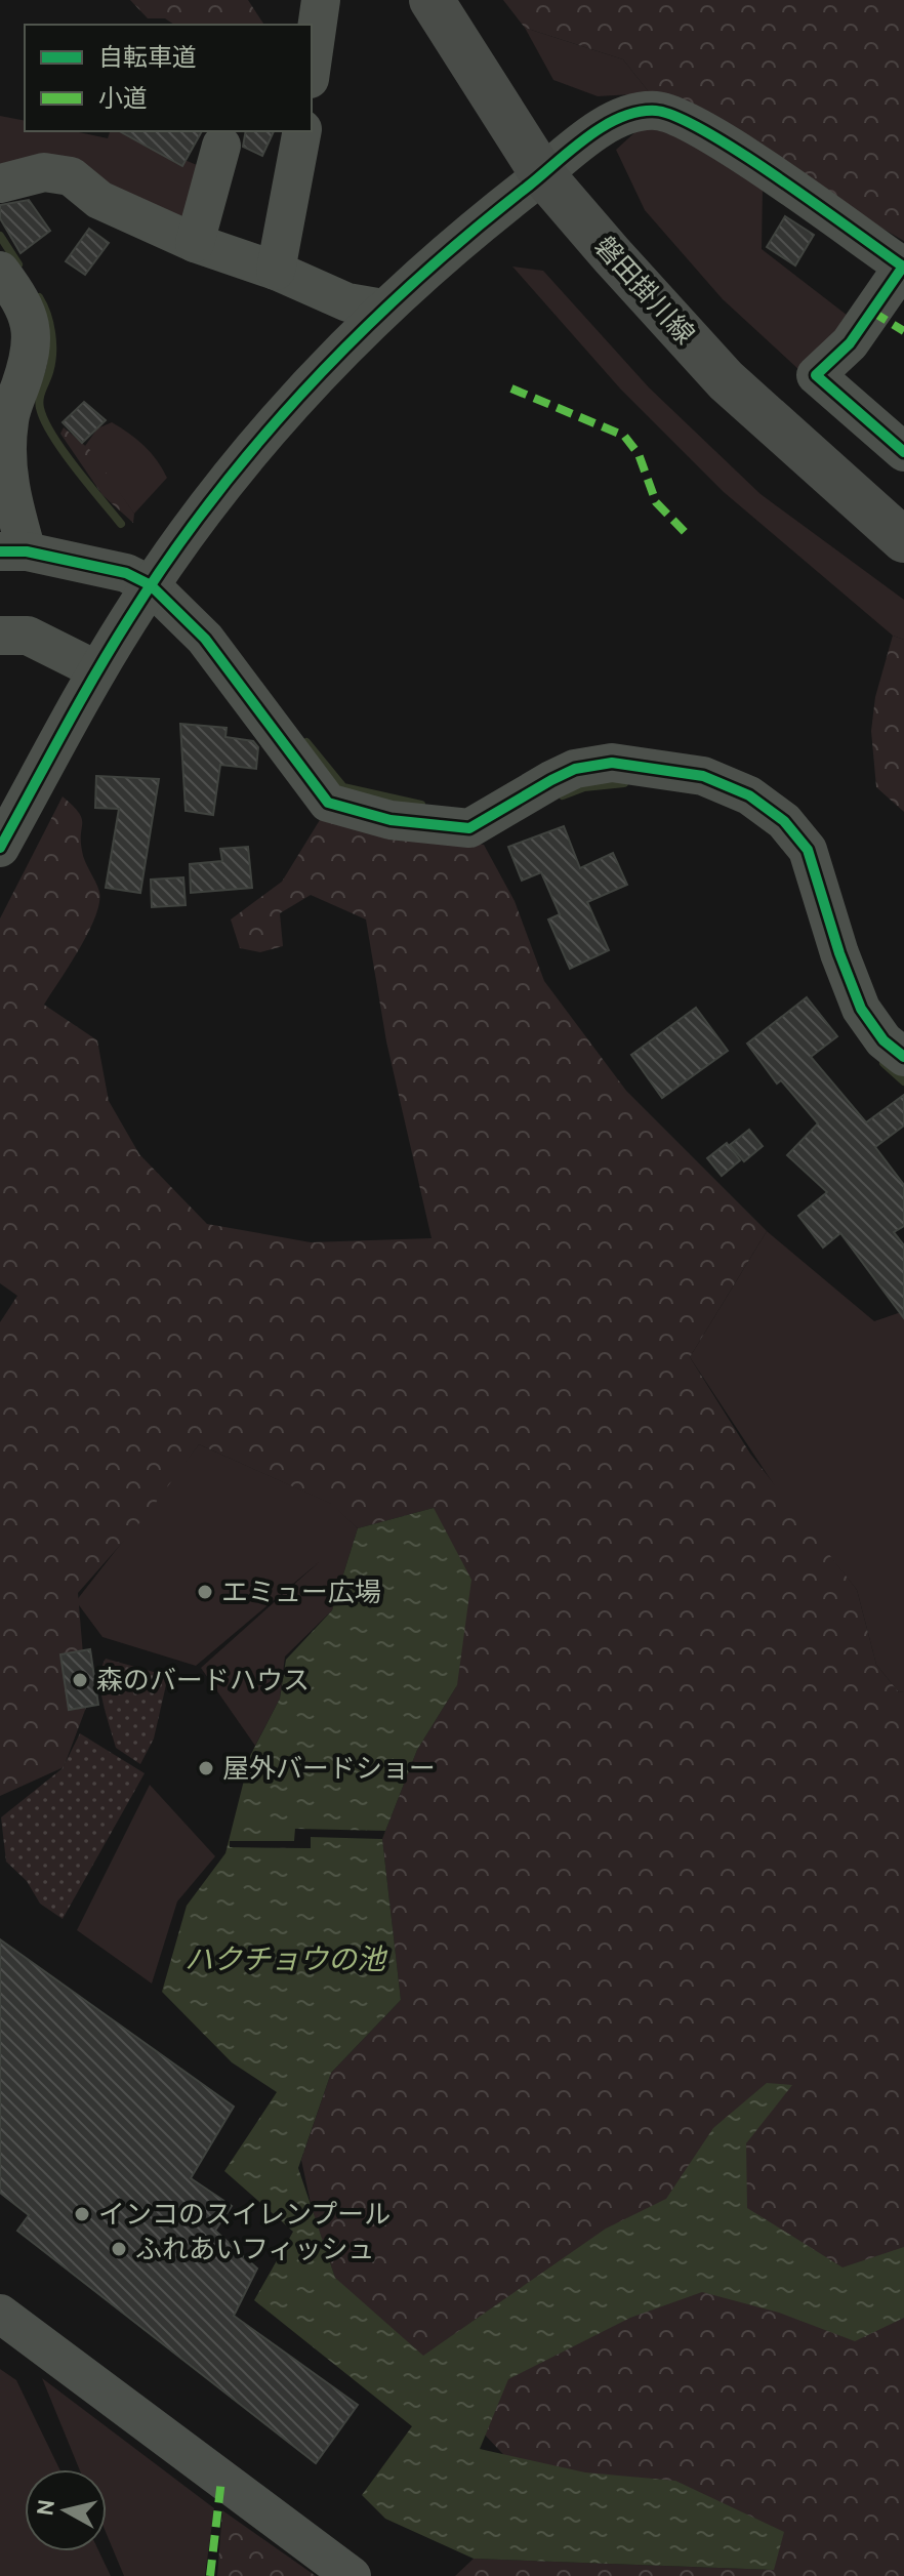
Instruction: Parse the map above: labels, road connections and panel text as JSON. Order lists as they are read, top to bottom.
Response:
{
  "streets": {
    "main road": ["磐田掛川線"]
  },
  "water": ["ハクチョウの池"],
  "places": [
    "エミュー広場",
    "森のバードハウス",
    "屋外バードショー",
    "インコのスイレンプール",
    "ふれあいフィッシュ"
  ],
  "legend": ["自転車道", "小道"],
  "north": "left"
}
